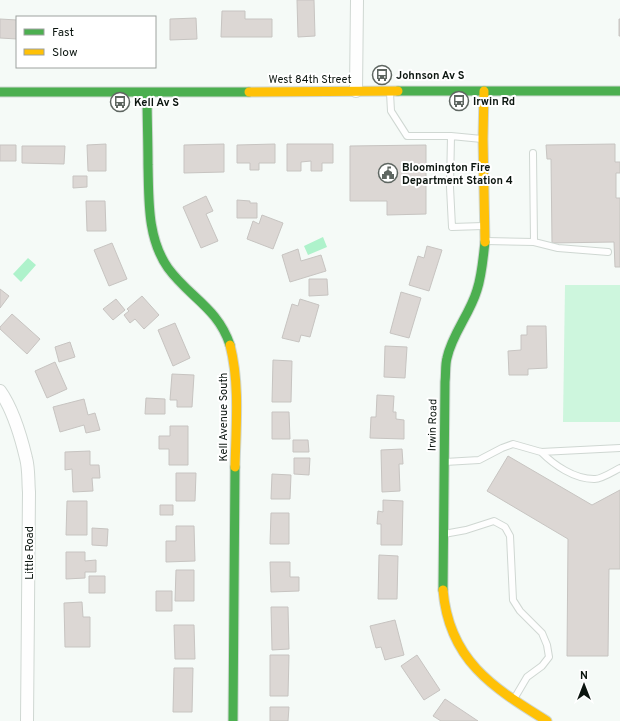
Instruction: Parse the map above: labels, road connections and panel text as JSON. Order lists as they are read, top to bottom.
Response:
{
  "streets": {
    "street": [
      "West 84th Street",
      "Kell Avenue South",
      "Irwin Road",
      "Little Road"
    ]
  },
  "crossings": [
    ["West 84th Street", "Kell Avenue South"],
    ["West 84th Street", "Irwin Road"]
  ],
  "places": {
    "bus stop": ["Johnson Av S", "Irwin Rd", "Kell Av S"],
    "public building": ["Bloomington Fire Department Station 4"]
  },
  "legend": ["Fast", "Slow"],
  "north": "top"
}
